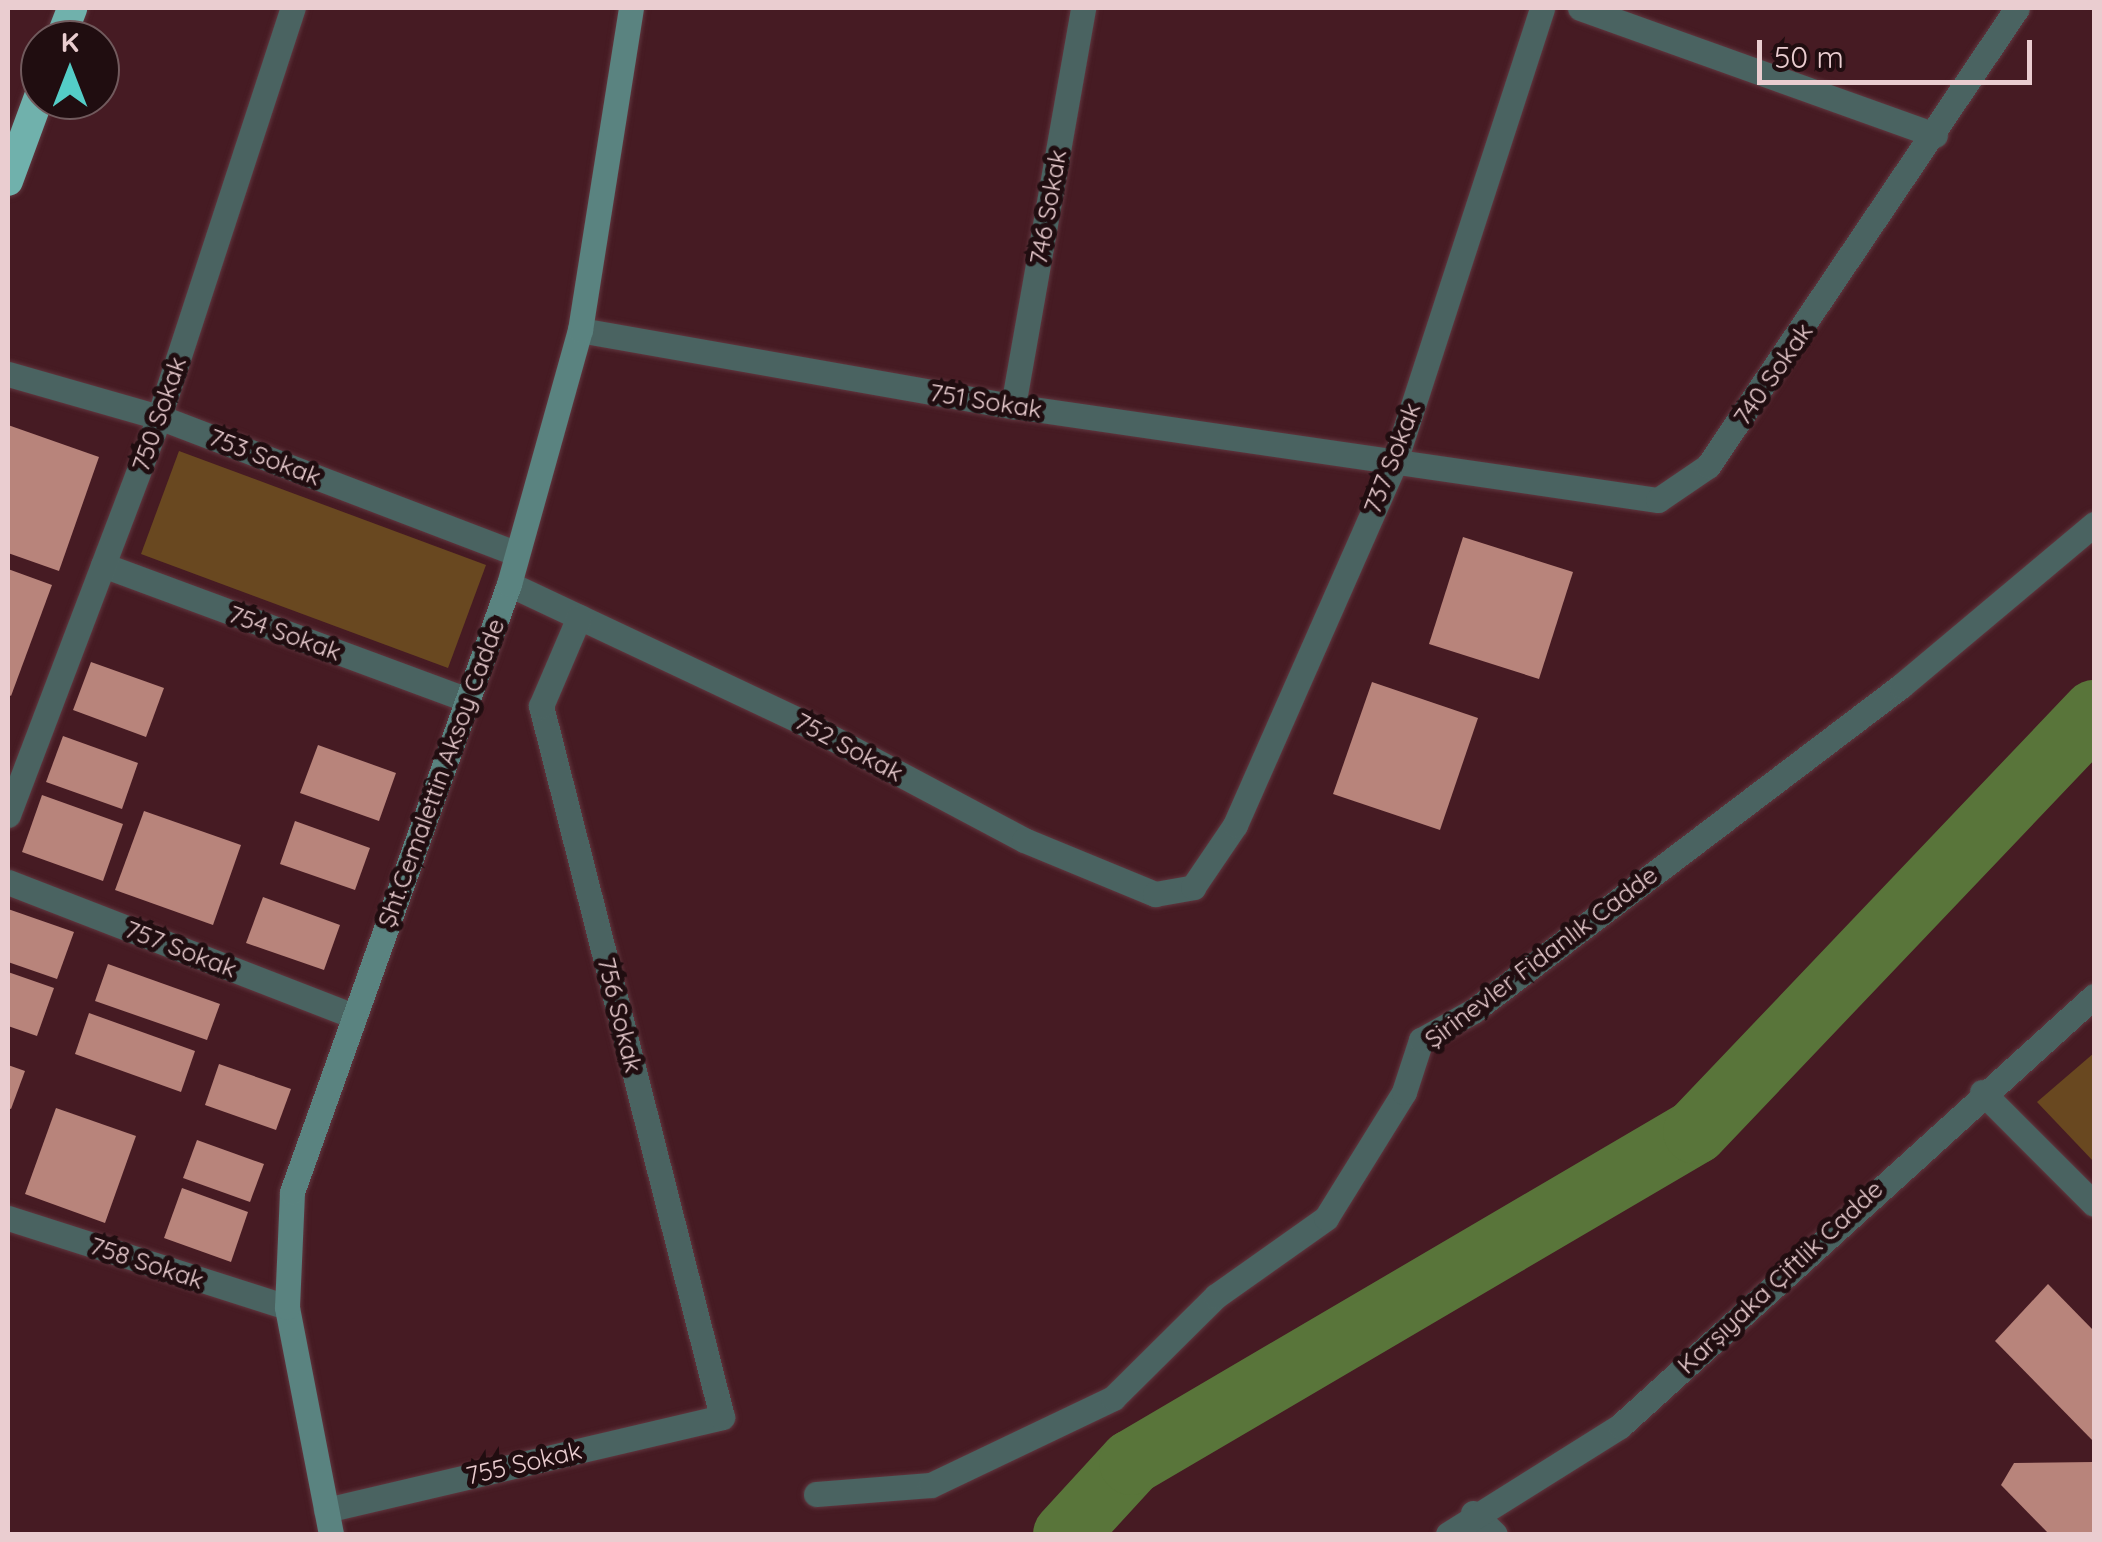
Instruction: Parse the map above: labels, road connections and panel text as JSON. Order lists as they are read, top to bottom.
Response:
{
  "streets": {
    "street": [
      "746 Sokak",
      "740 Sokak",
      "751 Sokak",
      "750 Sokak",
      "753 Sokak",
      "737 Sokak",
      "754 Sokak",
      "752 Sokak",
      "Şht.Cemalettin Aksoy Cadde",
      "757 Sokak",
      "Şirinevler Fidanlık Cadde",
      "756 Sokak",
      "758 Sokak",
      "Karşıyaka Çiftlik Cadde",
      "755 Sokak"
    ]
  },
  "crossings": [
    ["746 Sokak", "751 Sokak"],
    ["740 Sokak", "751 Sokak"],
    ["740 Sokak", "737 Sokak"],
    ["751 Sokak", "737 Sokak"],
    ["751 Sokak", "Şht.Cemalettin Aksoy Cadde"],
    ["750 Sokak", "753 Sokak"],
    ["750 Sokak", "754 Sokak"],
    ["753 Sokak", "Şht.Cemalettin Aksoy Cadde"],
    ["737 Sokak", "752 Sokak"],
    ["754 Sokak", "Şht.Cemalettin Aksoy Cadde"],
    ["752 Sokak", "Şht.Cemalettin Aksoy Cadde"],
    ["752 Sokak", "756 Sokak"],
    ["Şht.Cemalettin Aksoy Cadde", "757 Sokak"],
    ["Şht.Cemalettin Aksoy Cadde", "758 Sokak"],
    ["Şht.Cemalettin Aksoy Cadde", "755 Sokak"],
    ["756 Sokak", "755 Sokak"]
  ],
  "scale_bar": "50 m",
  "north": "top"
}
